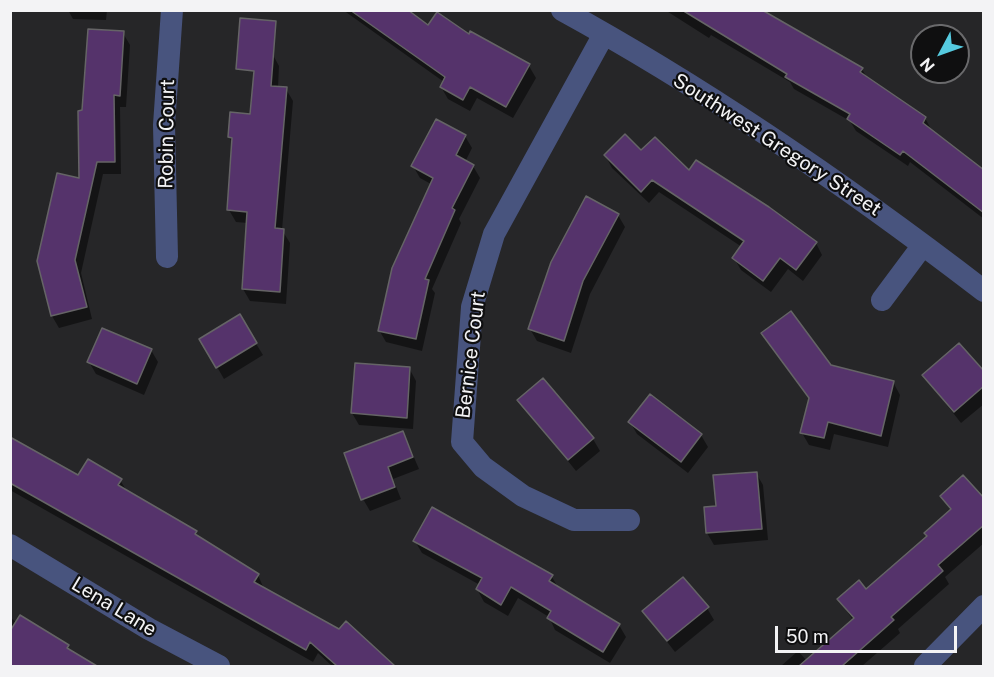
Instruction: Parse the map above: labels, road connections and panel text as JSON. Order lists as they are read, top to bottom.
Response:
{
  "streets": {
    "street": [
      "Robin Court",
      "Southwest Gregory Street",
      "Bernice Court",
      "Lena Lane"
    ]
  },
  "crossings": [
    ["Southwest Gregory Street", "Bernice Court"]
  ],
  "scale_bar": "50 m",
  "north": "bottom left"
}
